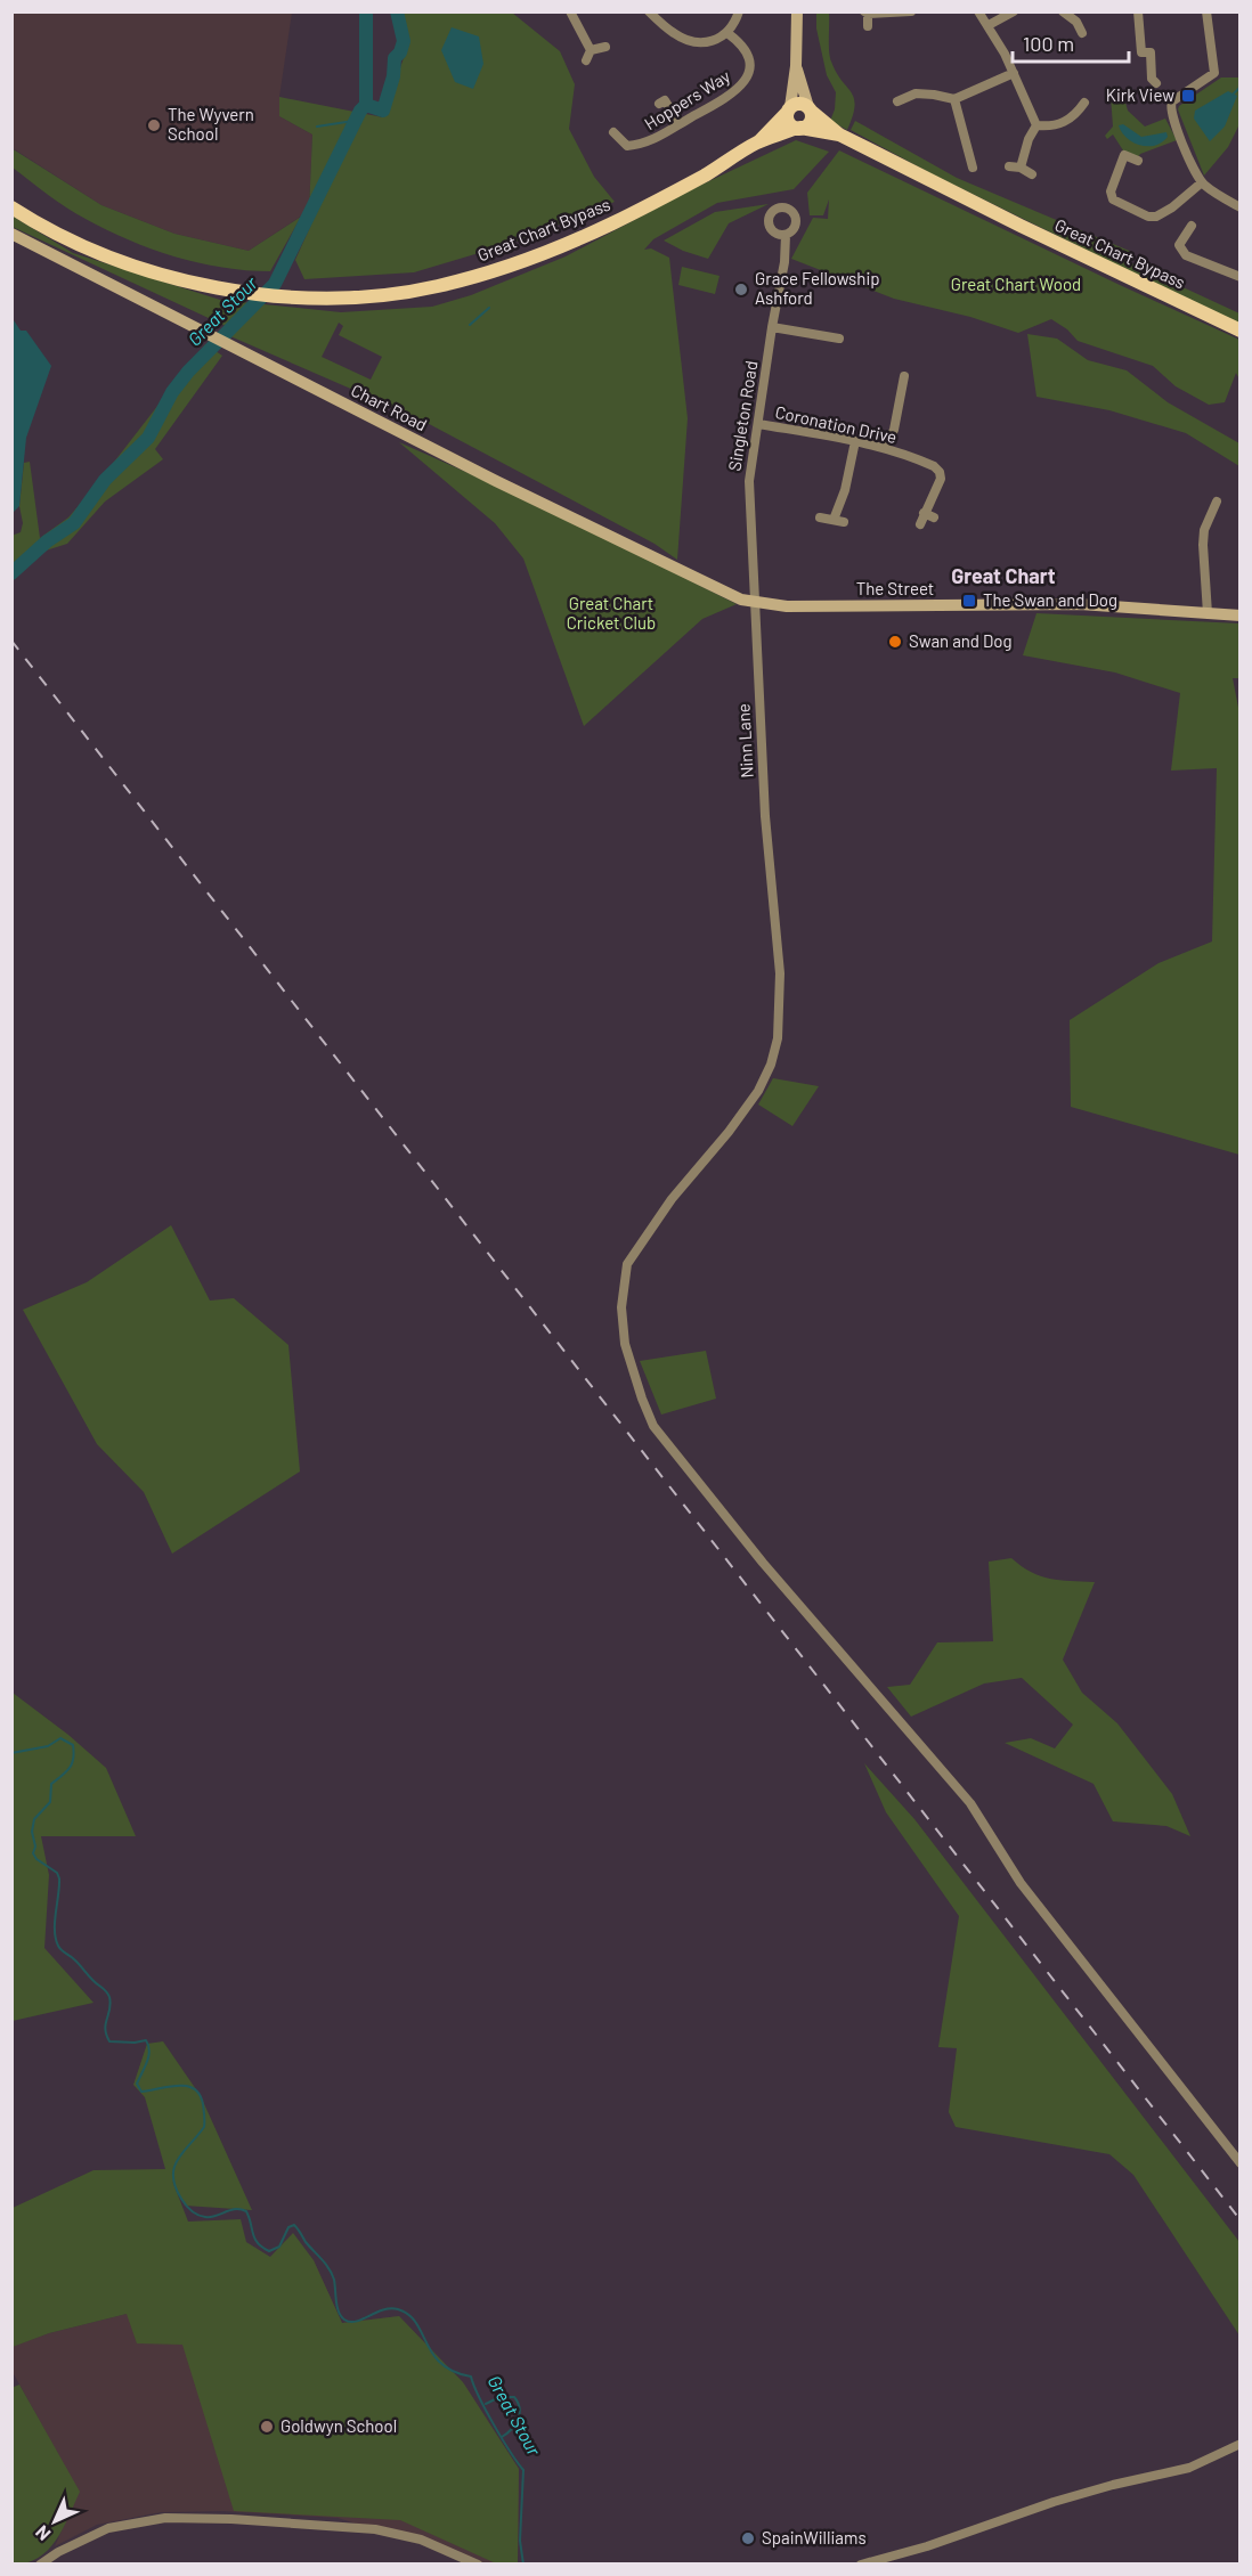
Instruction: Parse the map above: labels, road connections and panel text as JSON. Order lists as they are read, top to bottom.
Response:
{
  "streets": {
    "main road": ["Great Chart Bypass"],
    "street": [
      "Hoppers Way",
      "Chart Road",
      "Singleton Road",
      "Coronation Drive",
      "The Street",
      "Ninn Lane"
    ]
  },
  "crossings": [
    ["Chart Road", "Singleton Road"],
    ["Chart Road", "The Street"],
    ["Chart Road", "Ninn Lane"],
    ["Singleton Road", "Coronation Drive"],
    ["Singleton Road", "The Street"],
    ["Singleton Road", "Ninn Lane"],
    ["The Street", "Ninn Lane"]
  ],
  "districts": ["Great Chart"],
  "water": ["Great Stour"],
  "parks": ["Great Chart Wood", "Great Chart Cricket Club"],
  "places": {
    "transit": ["Kirk View", "The Swan and Dog"],
    "other": [
      "The Wyvern School",
      "Grace Fellowship Ashford",
      "Swan and Dog",
      "Goldwyn School",
      "SpainWilliams"
    ]
  },
  "scale_bar": "100 m",
  "north": "bottom left"
}
